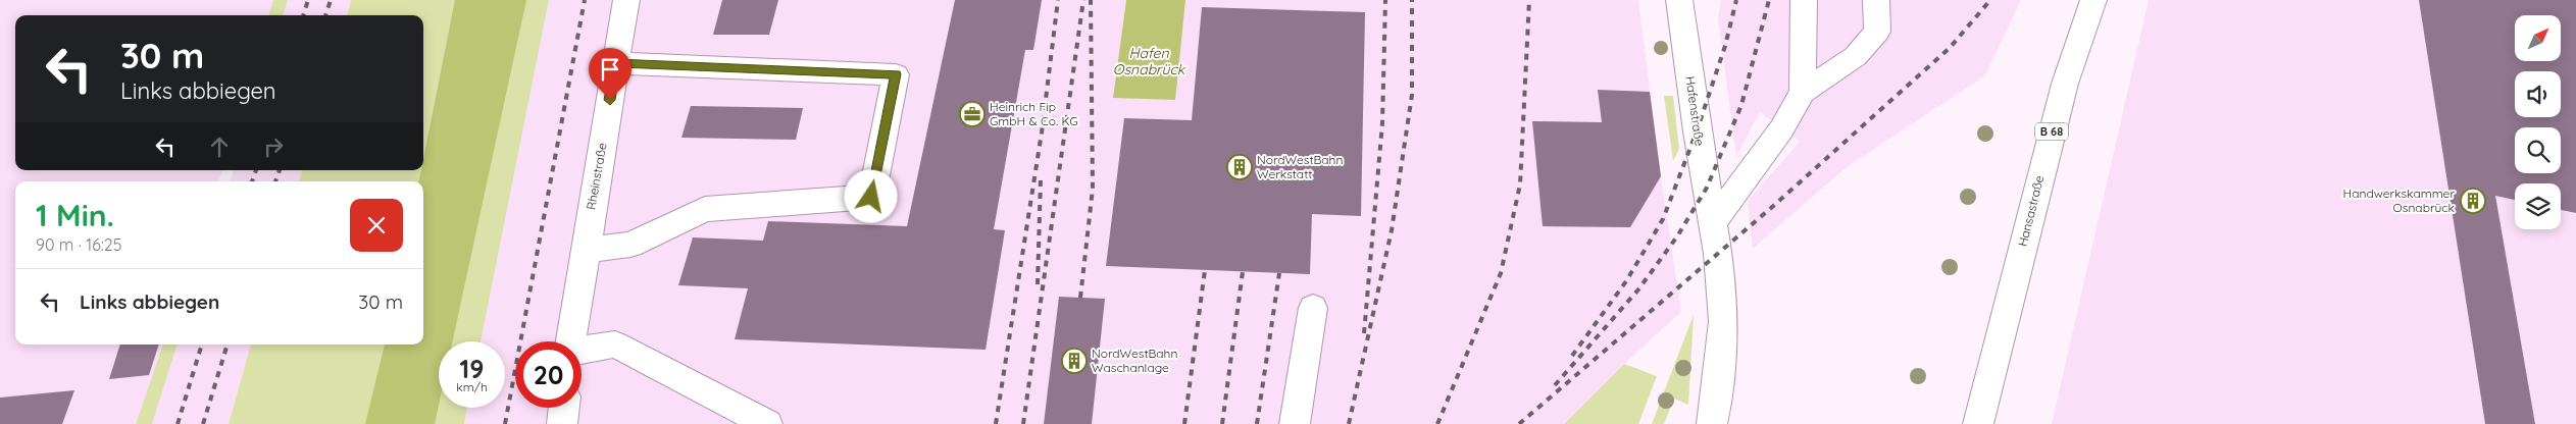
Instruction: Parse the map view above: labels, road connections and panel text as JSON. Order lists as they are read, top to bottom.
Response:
{
  "streets": {
    "street": [
      "Hafenstraße",
      "B 68",
      "Rheinstraße",
      "Hansastraße"
    ]
  },
  "water": ["Hafen Osnabrück"],
  "places": {
    "office": ["Heinrich Fip GmbH & Co. KG"],
    "building": ["NordWestBahn Werkstatt", "Handwerkskammer Osnabrück", "NordWestBahn Waschanlage"]
  },
  "north": "top right",
  "page": {
    "turn": ["30 m", "Links abbiegen"],
    "heading": ["1 Min.", "90 m · 16:25"],
    "list": [
      {
        "name": "Links abbiegen",
        "value": "30 m"
      }
    ],
    "speed": "19 km/h",
    "limit": "20"
  }
}
